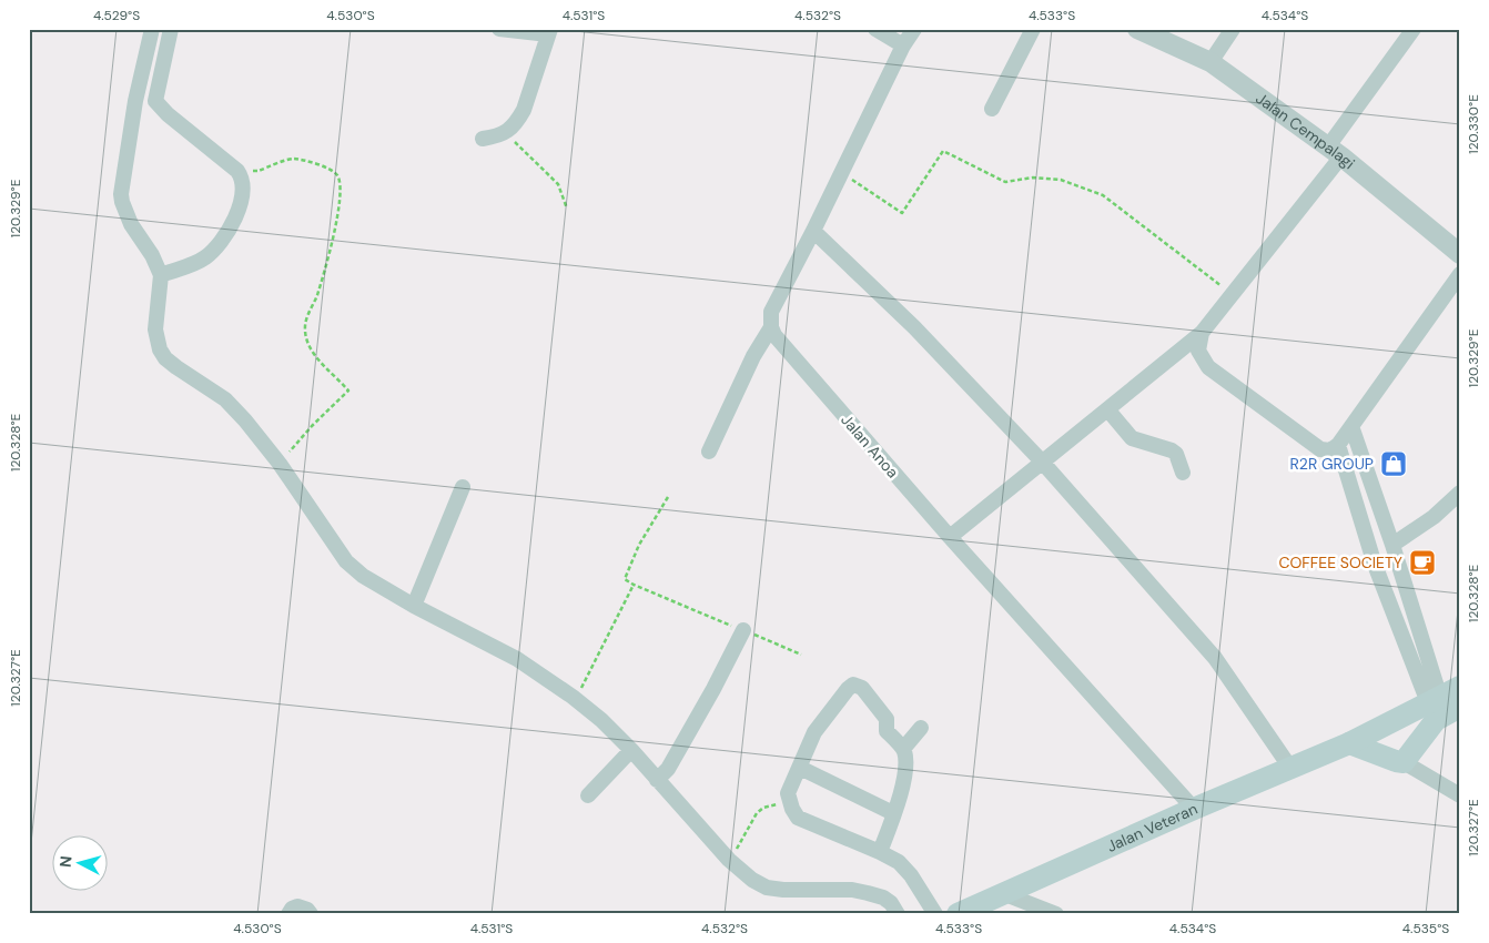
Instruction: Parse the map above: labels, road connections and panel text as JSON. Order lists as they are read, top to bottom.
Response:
{
  "streets": {
    "main road": ["Jalan Veteran"],
    "street": ["Jalan Cempalagi", "Jalan Anoa"]
  },
  "crossings": [
    ["Jalan Anoa", "Jalan Veteran"]
  ],
  "places": {
    "shop": ["R2R GROUP"],
    "cafe": ["COFFEE SOCIETY"]
  },
  "north": "left",
  "coordinates": [
    "4.529°S",
    "4.530°S",
    "4.531°S",
    "4.532°S",
    "4.533°S",
    "4.534°S",
    "120.330°E",
    "120.329°E",
    "120.328°E",
    "120.327°E",
    "4.535°S"
  ]
}
